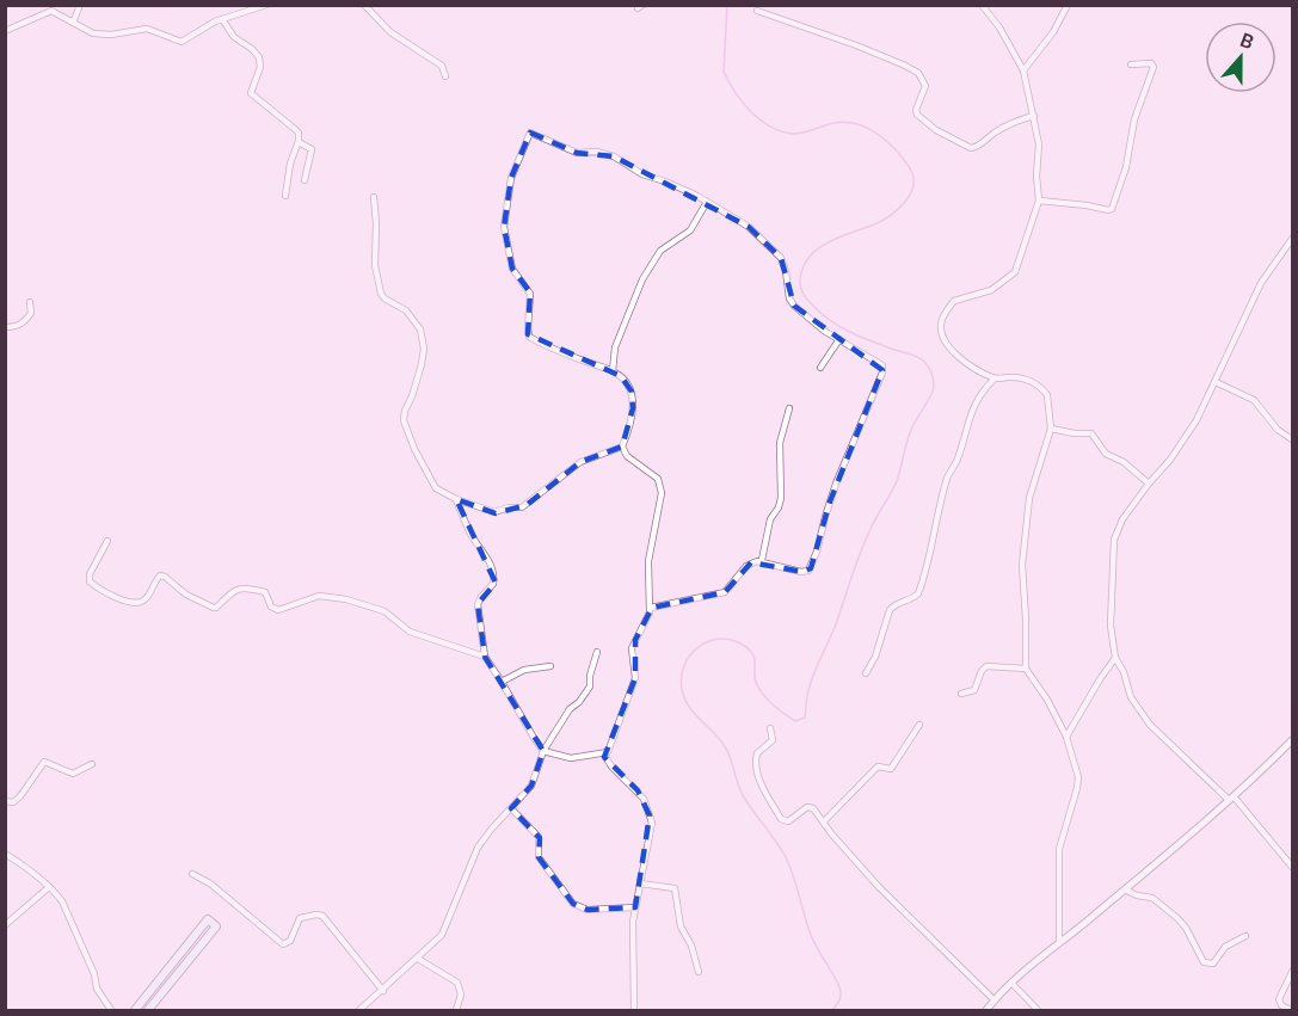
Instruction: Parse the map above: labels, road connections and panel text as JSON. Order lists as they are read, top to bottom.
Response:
{
  "north": "top"
}
